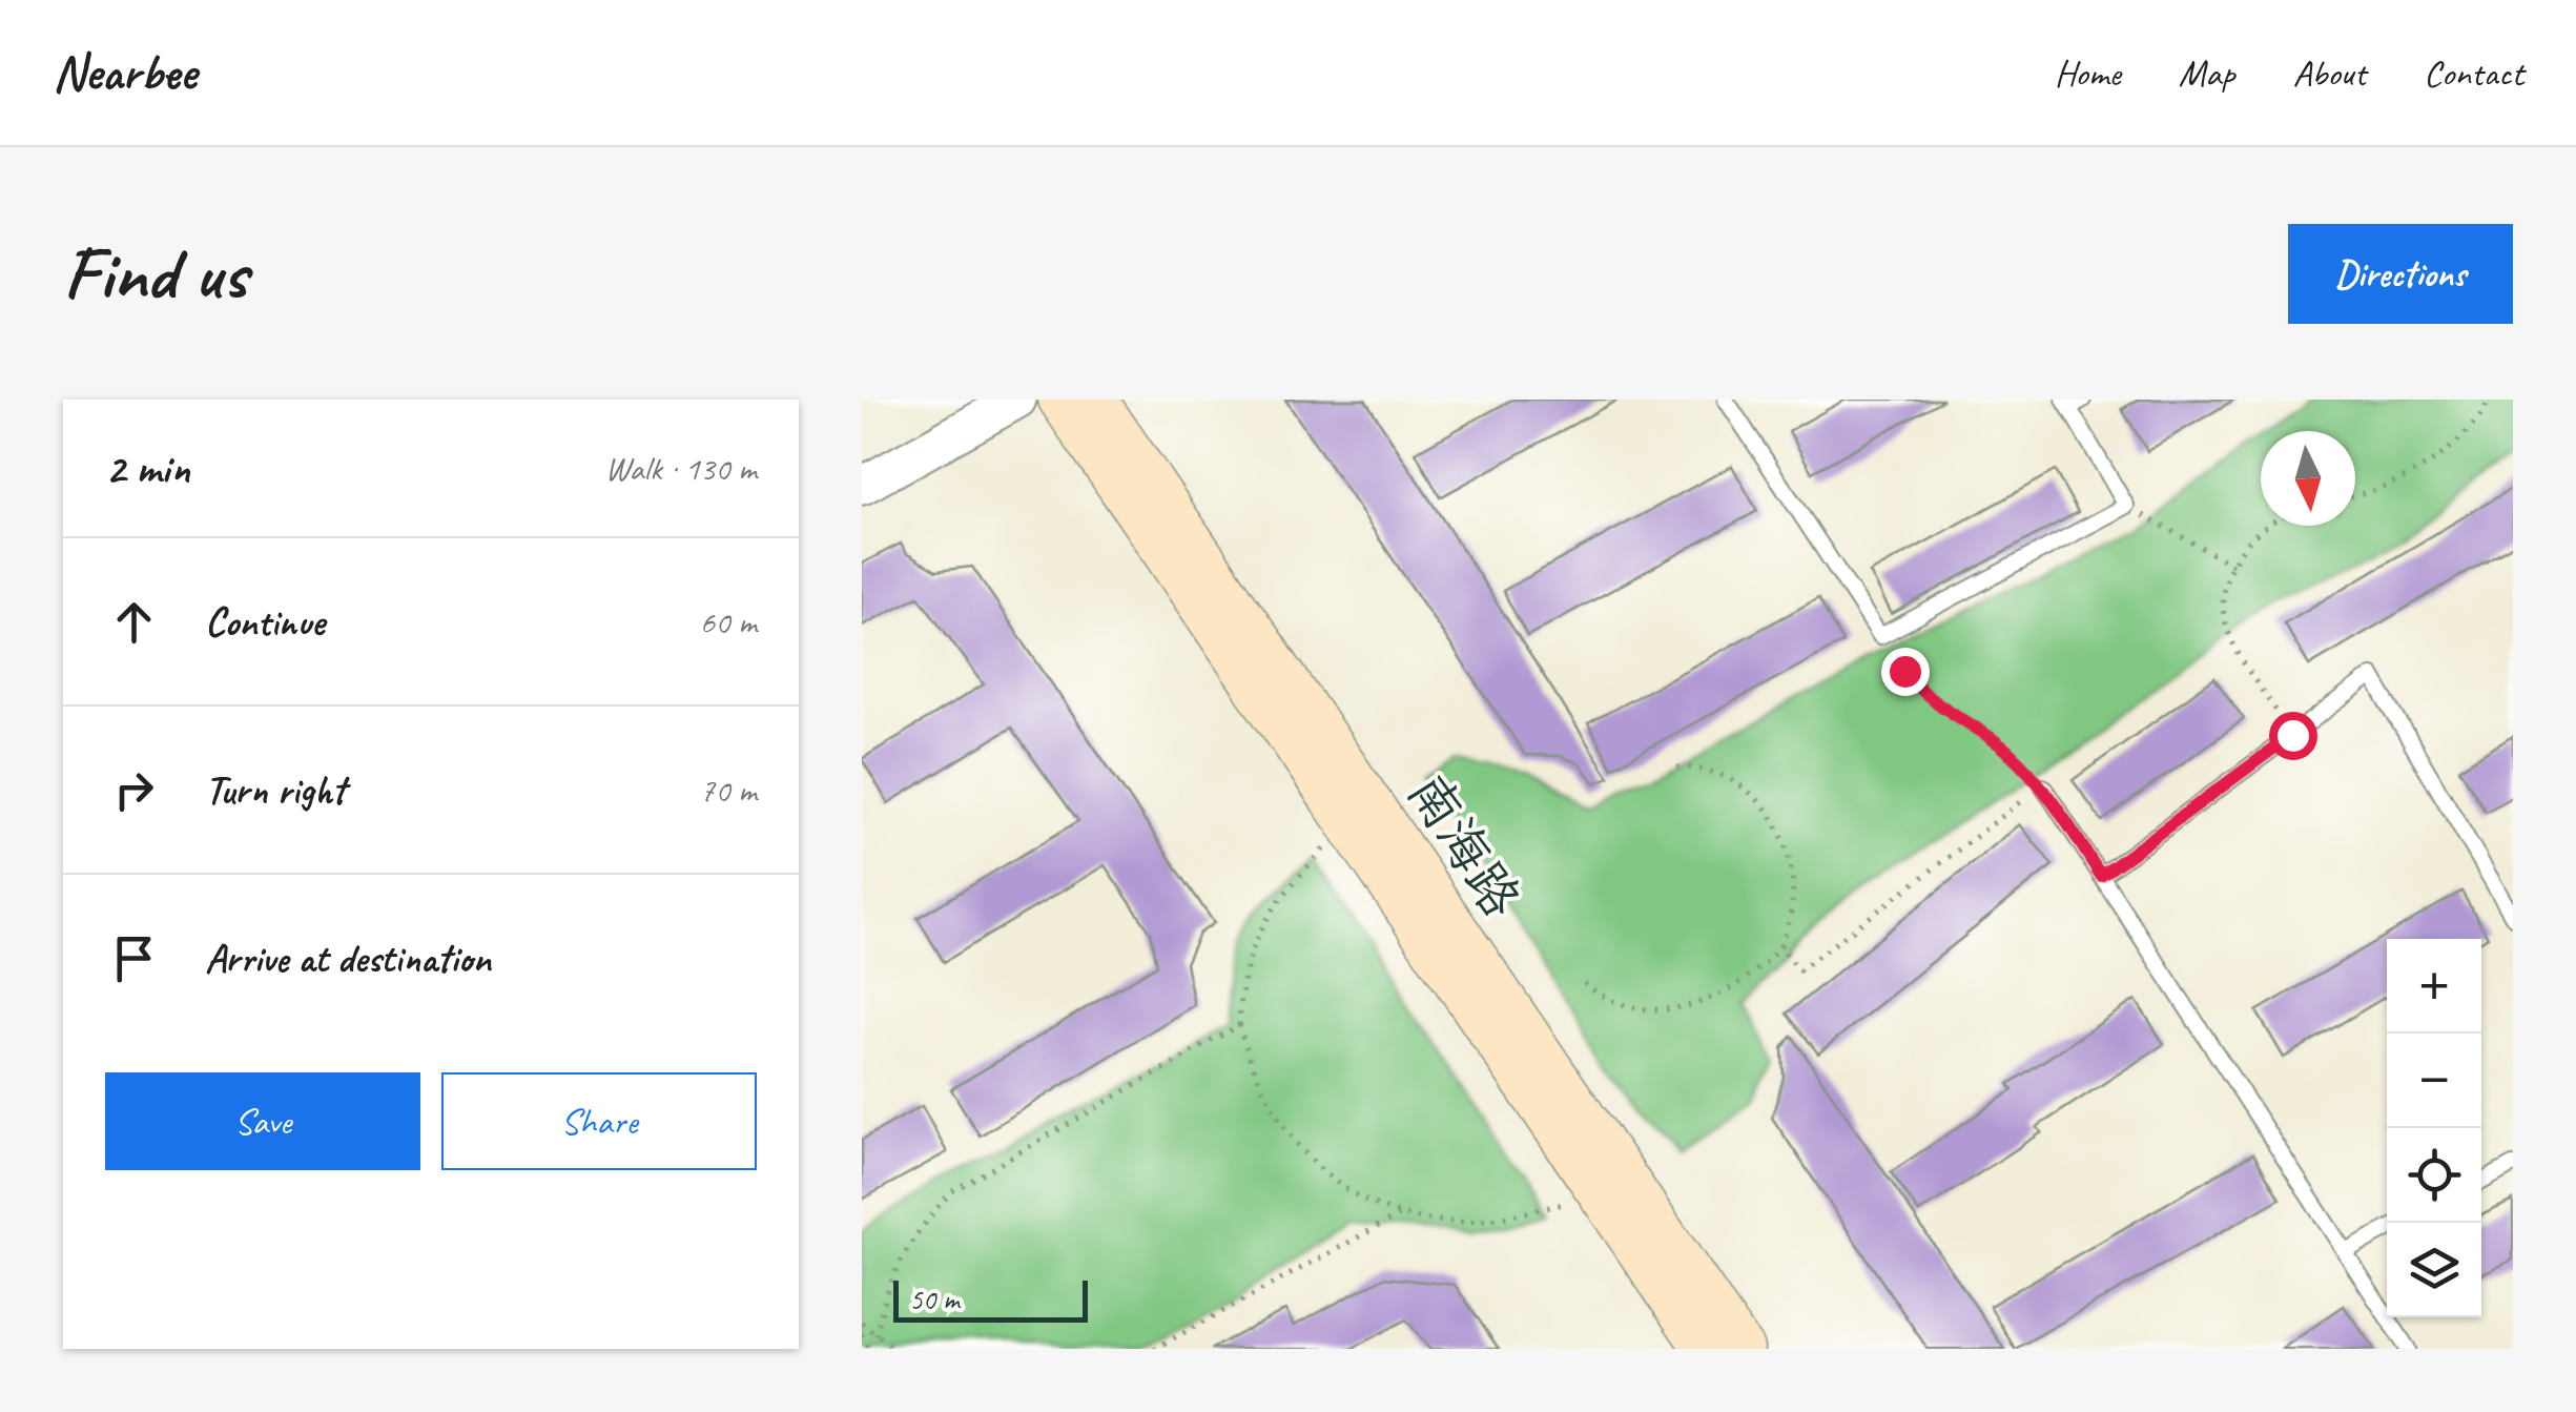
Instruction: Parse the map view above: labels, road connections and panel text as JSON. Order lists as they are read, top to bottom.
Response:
{
  "streets": {
    "main road": ["南海路"]
  },
  "scale_bar": "50 m",
  "north": "bottom",
  "page": {
    "header": "Nearbee",
    "nav": [
      "Home",
      "Map",
      "About",
      "Contact"
    ],
    "buttons": [
      "Directions",
      ["Save", "Share"]
    ],
    "title": "Find us",
    "heading": ["2 min", "Walk · 130 m"],
    "list": [
      ["Continue", "60 m"],
      ["Turn right", "70 m"],
      "Arrive at destination"
    ],
    "map_buttons": ["+", "−"],
    "scale": "50 m"
  }
}
